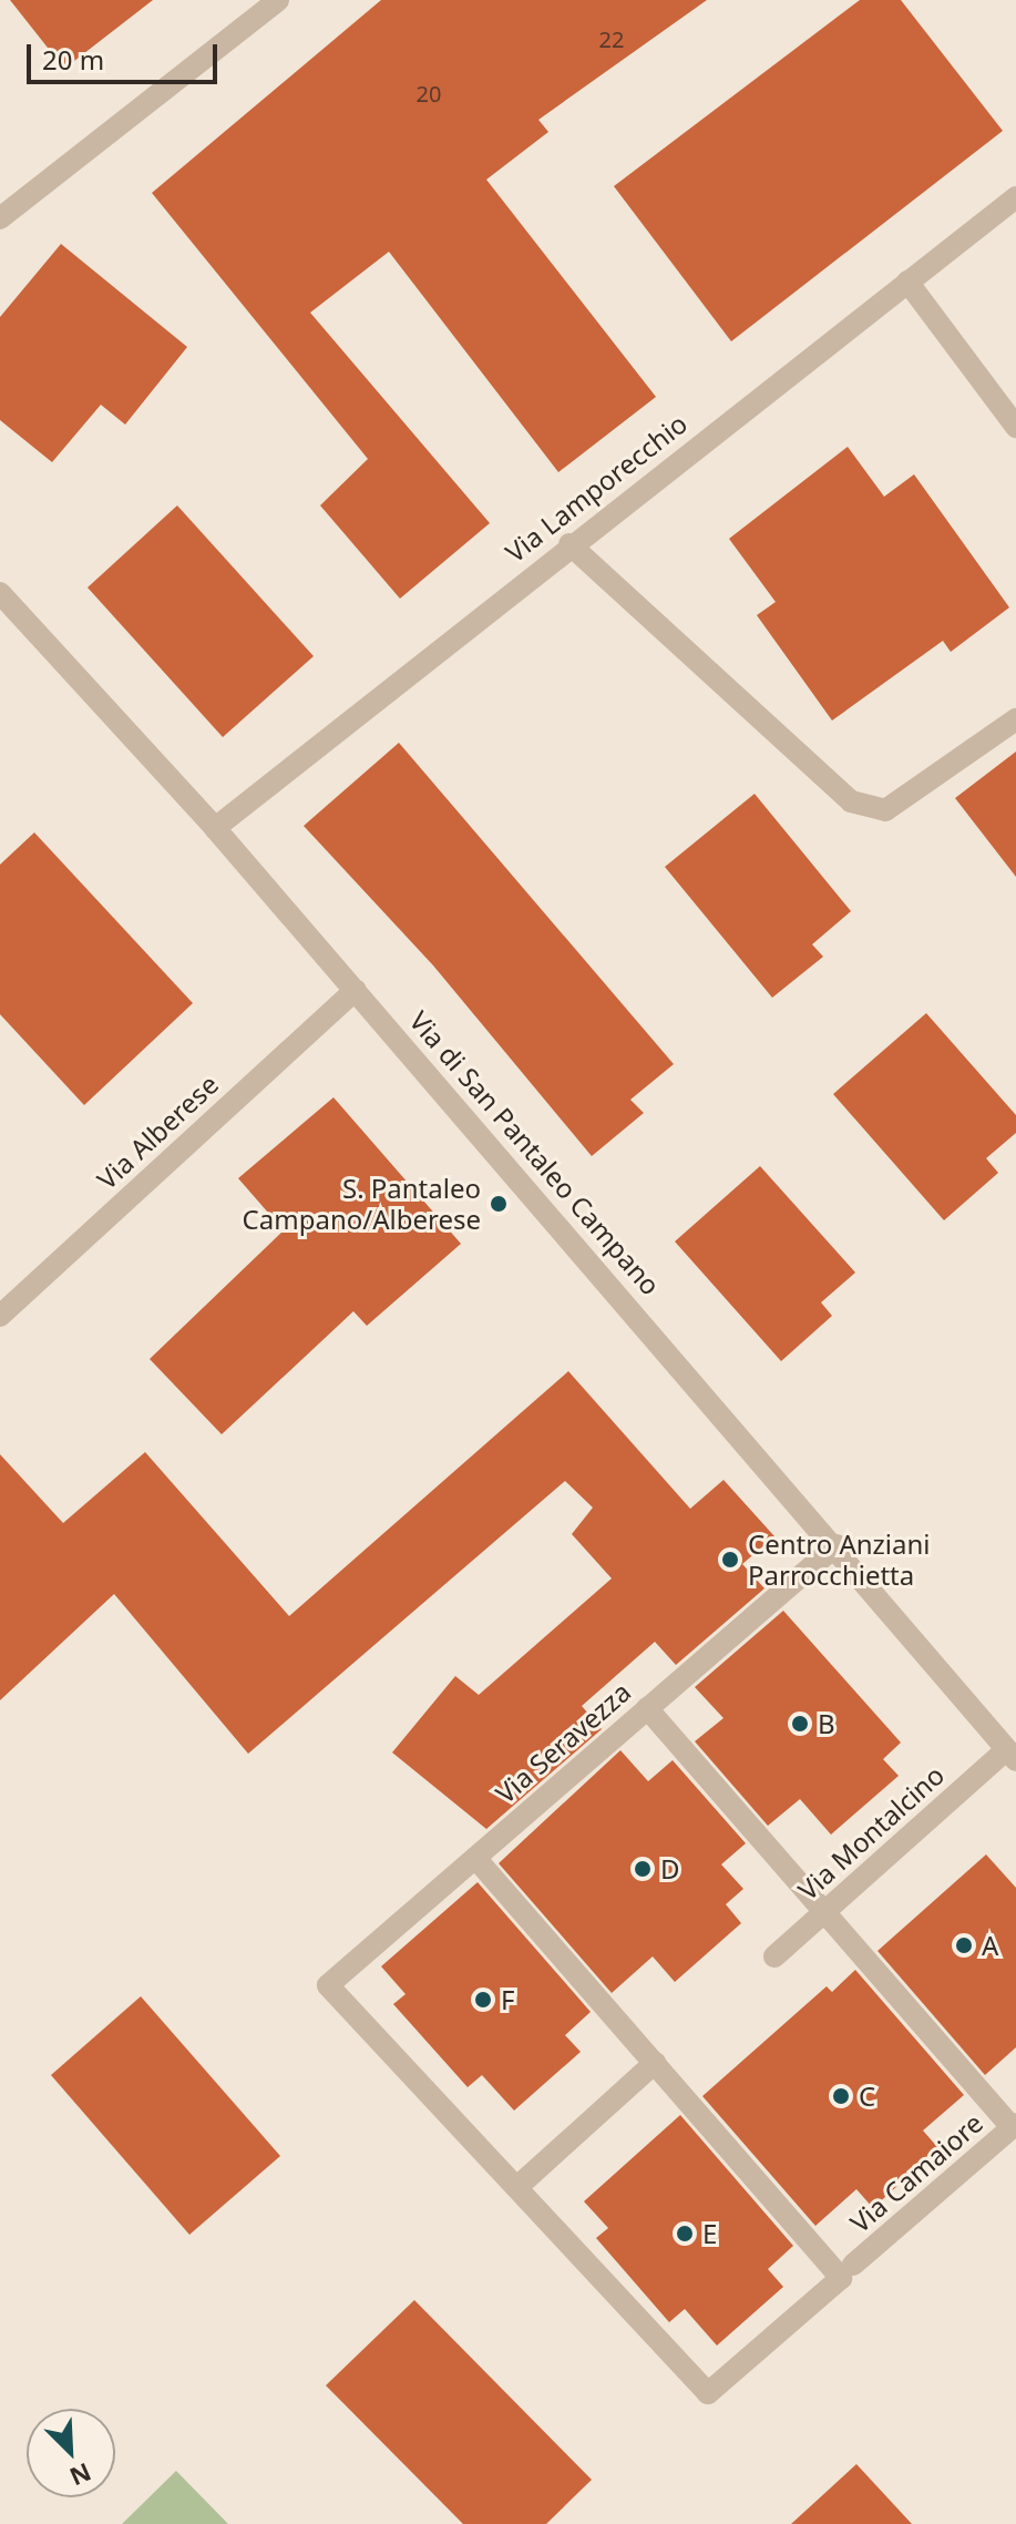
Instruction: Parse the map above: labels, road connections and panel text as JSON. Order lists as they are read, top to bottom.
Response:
{
  "streets": {
    "street": [
      "Via Lamporecchio",
      "Via Alberese",
      "Via di San Pantaleo Campano",
      "Via Seravezza",
      "Via Montalcino",
      "Via Camaiore"
    ]
  },
  "crossings": [
    ["Via Lamporecchio", "Via di San Pantaleo Campano"],
    ["Via Alberese", "Via di San Pantaleo Campano"],
    ["Via di San Pantaleo Campano", "Via Seravezza"],
    ["Via di San Pantaleo Campano", "Via Montalcino"],
    ["Via Seravezza", "Via Camaiore"]
  ],
  "places": [
    "S. Pantaleo Campano/Alberese",
    "Centro Anziani Parrocchietta",
    "B",
    "D",
    "A",
    "F",
    "C",
    "E"
  ],
  "house_numbers": ["22", "20"],
  "scale_bar": "20 m",
  "north": "bottom right"
}
